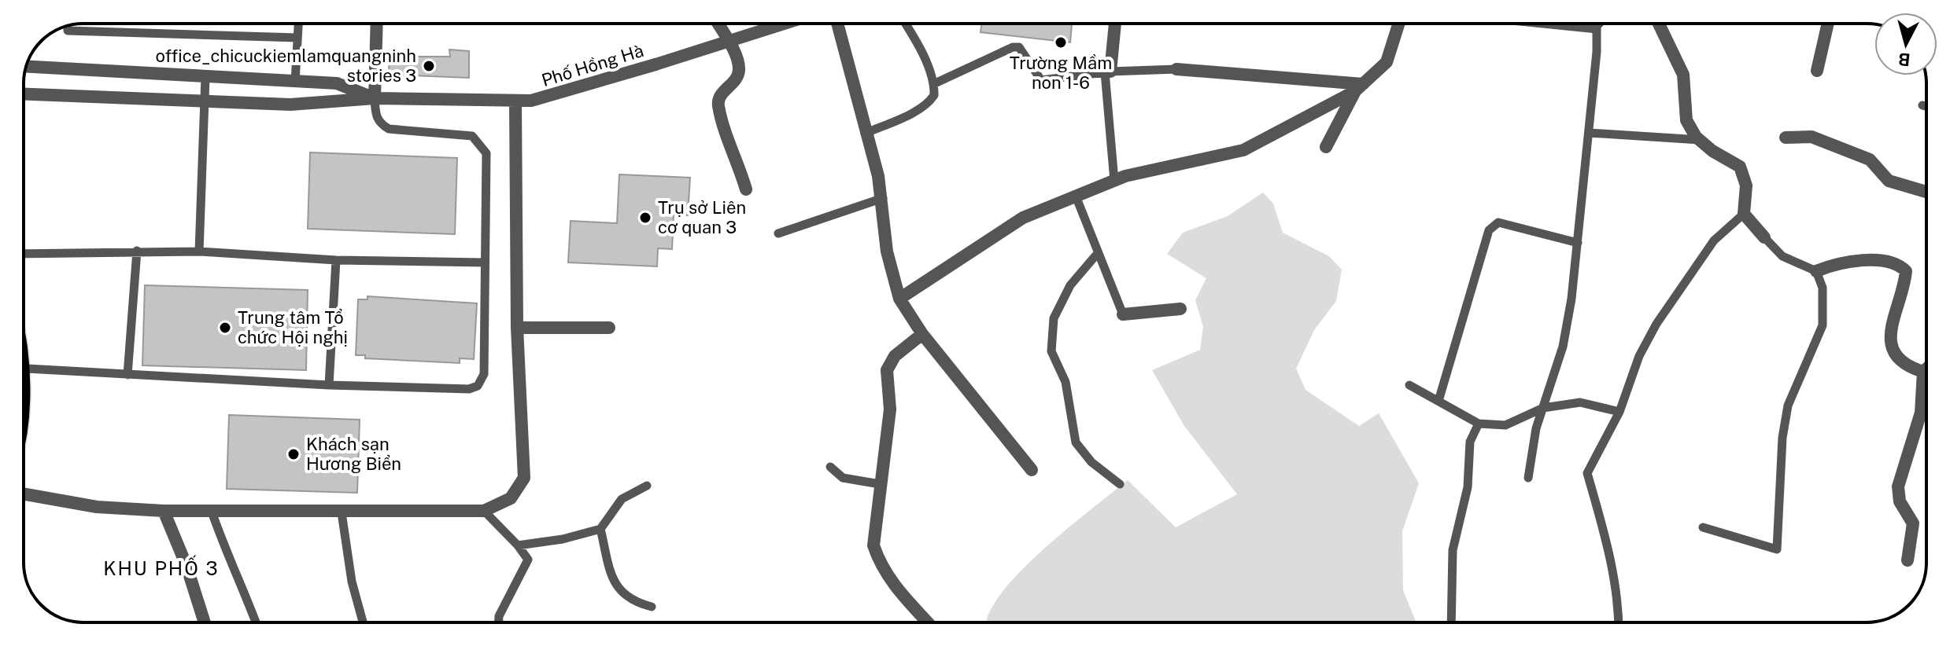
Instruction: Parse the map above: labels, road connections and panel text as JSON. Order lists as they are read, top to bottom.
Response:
{
  "streets": {
    "street": ["Phố Hồng Hà"]
  },
  "districts": ["KHU PHỐ 3"],
  "places": [
    "Trường Mầm non 1-6",
    "office_chicuckiemlamquangninh stories 3",
    "Trụ sở Liên cơ quan 3",
    "Trung tâm Tổ chức Hội nghị",
    "Khách sạn Hương Biển"
  ],
  "north": "bottom"
}
